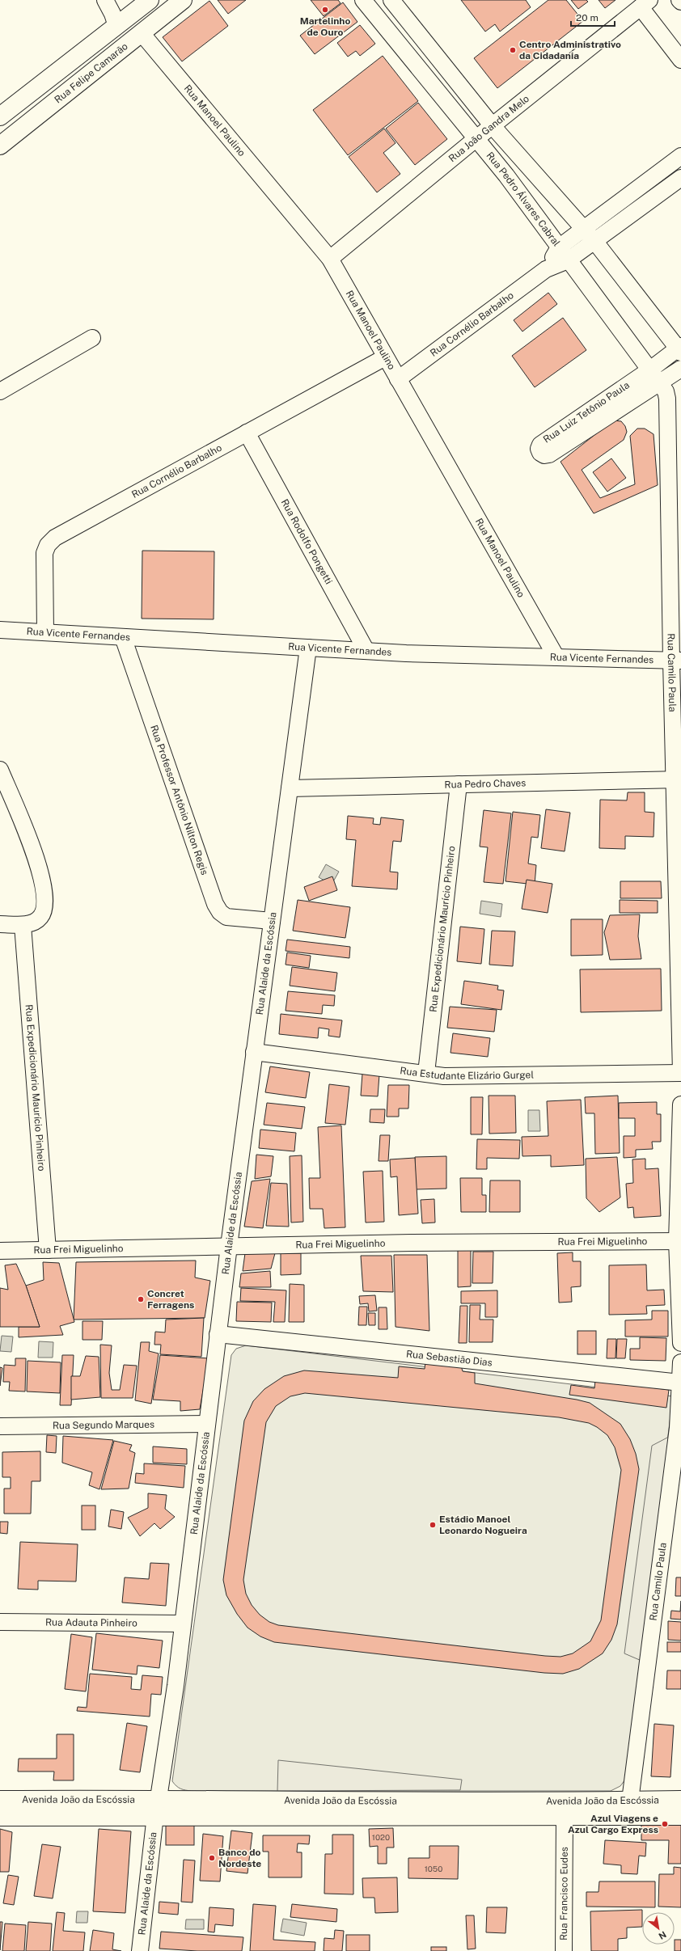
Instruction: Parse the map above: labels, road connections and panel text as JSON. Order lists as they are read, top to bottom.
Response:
{
  "streets": {
    "main road": ["Rua Felipe Camarão", "Avenida João da Escóssia"],
    "street": [
      "Rua Manoel Paulino",
      "Rua João Gandra Melo",
      "Rua Pedro Álvares Cabral",
      "Rua Cornélio Barbalho",
      "Rua Luiz Tetônio Paula",
      "Rua Rodolfo Pongetti",
      "Rua Vicente Fernandes",
      "Rua Camilo Paula",
      "Rua Pedro Chaves",
      "Rua Professor Antônio Nilton Regis",
      "Rua Expedicionário Maurício Pinheiro",
      "Rua Alaide da Escóssia",
      "Rua Estudante Elizário Gurgel",
      "Rua Frei Miguelinho",
      "Rua Sebastião Dias",
      "Rua Segundo Marques",
      "Rua Adauta Pinheiro",
      "Rua Francisco Eudes"
    ]
  },
  "crossings": [
    ["Rua Felipe Camarão", "Rua Manoel Paulino"],
    ["Rua Manoel Paulino", "Rua João Gandra Melo"],
    ["Rua Manoel Paulino", "Rua Cornélio Barbalho"],
    ["Rua Manoel Paulino", "Rua Vicente Fernandes"],
    ["Rua João Gandra Melo", "Rua Pedro Álvares Cabral"],
    ["Rua Pedro Álvares Cabral", "Rua Cornélio Barbalho"],
    ["Rua Pedro Álvares Cabral", "Rua Luiz Tetônio Paula"],
    ["Rua Pedro Álvares Cabral", "Rua Camilo Paula"],
    ["Rua Cornélio Barbalho", "Rua Rodolfo Pongetti"],
    ["Rua Cornélio Barbalho", "Rua Vicente Fernandes"],
    ["Rua Rodolfo Pongetti", "Rua Vicente Fernandes"],
    ["Rua Vicente Fernandes", "Rua Camilo Paula"],
    ["Rua Vicente Fernandes", "Rua Professor Antônio Nilton Regis"],
    ["Rua Vicente Fernandes", "Rua Alaide da Escóssia"],
    ["Rua Camilo Paula", "Rua Pedro Chaves"],
    ["Rua Camilo Paula", "Rua Estudante Elizário Gurgel"],
    ["Rua Camilo Paula", "Rua Sebastião Dias"],
    ["Rua Camilo Paula", "Avenida João da Escóssia"],
    ["Rua Pedro Chaves", "Rua Expedicionário Maurício Pinheiro"],
    ["Rua Pedro Chaves", "Rua Alaide da Escóssia"],
    ["Rua Professor Antônio Nilton Regis", "Rua Alaide da Escóssia"],
    ["Rua Expedicionário Maurício Pinheiro", "Rua Estudante Elizário Gurgel"],
    ["Rua Expedicionário Maurício Pinheiro", "Rua Frei Miguelinho"],
    ["Rua Alaide da Escóssia", "Rua Estudante Elizário Gurgel"],
    ["Rua Alaide da Escóssia", "Rua Frei Miguelinho"],
    ["Rua Alaide da Escóssia", "Rua Sebastião Dias"],
    ["Rua Alaide da Escóssia", "Rua Segundo Marques"],
    ["Rua Alaide da Escóssia", "Rua Adauta Pinheiro"],
    ["Rua Alaide da Escóssia", "Avenida João da Escóssia"],
    ["Avenida João da Escóssia", "Rua Francisco Eudes"]
  ],
  "places": [
    "Martelinho de Ouro",
    "Centro Administrativo da Cidadania",
    "Concret Ferragens",
    "Estádio Manoel Leonardo Nogueira",
    "Azul Viagens e Azul Cargo Express",
    "Banco do Nordeste"
  ],
  "house_numbers": ["1020", "1050"],
  "scale_bar": "20 m",
  "north": "bottom right"
}
